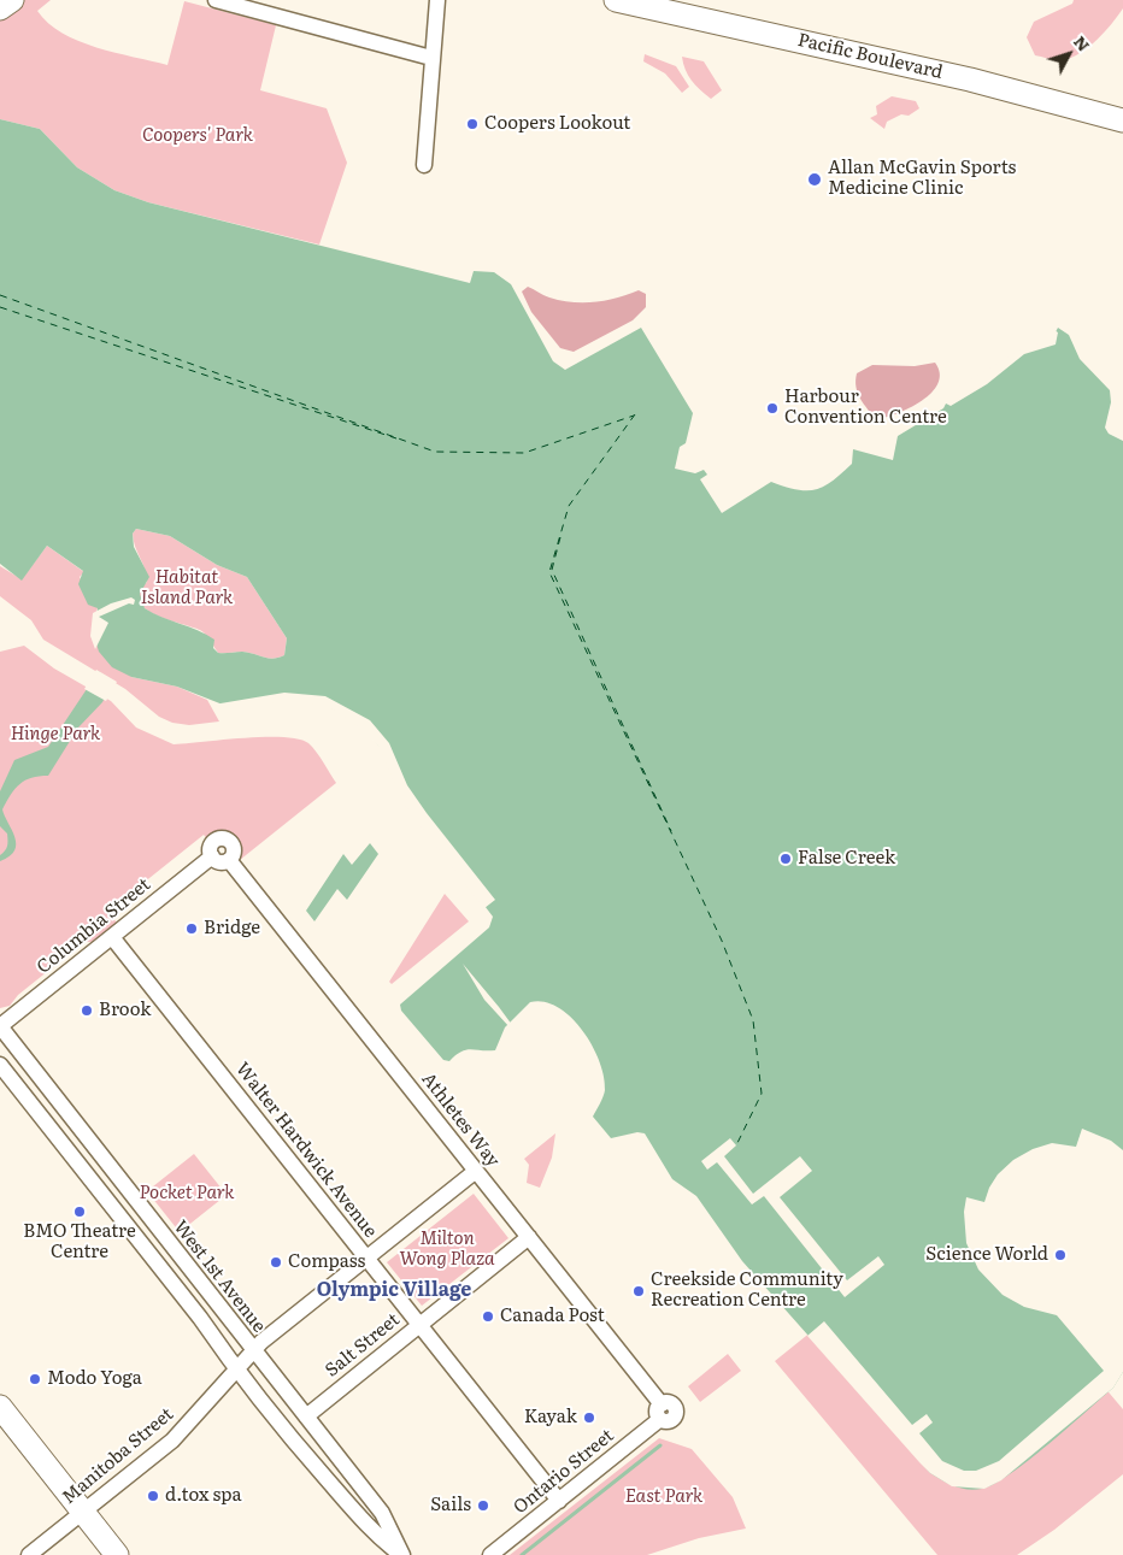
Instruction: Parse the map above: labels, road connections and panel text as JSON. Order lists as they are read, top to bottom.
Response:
{
  "streets": {
    "main road": ["Pacific Boulevard"],
    "street": [
      "Columbia Street",
      "Athletes Way",
      "Walter Hardwick Avenue",
      "West 1st Avenue",
      "Salt Street",
      "Manitoba Street",
      "Ontario Street"
    ]
  },
  "crossings": [
    ["Columbia Street", "Athletes Way"],
    ["Columbia Street", "Walter Hardwick Avenue"],
    ["Columbia Street", "West 1st Avenue"],
    ["Athletes Way", "Salt Street"],
    ["Athletes Way", "Manitoba Street"],
    ["Athletes Way", "Ontario Street"],
    ["Walter Hardwick Avenue", "Salt Street"],
    ["Walter Hardwick Avenue", "Manitoba Street"],
    ["Walter Hardwick Avenue", "Ontario Street"],
    ["West 1st Avenue", "Salt Street"],
    ["West 1st Avenue", "Manitoba Street"]
  ],
  "districts": ["Olympic Village"],
  "parks": [
    "Coopers' Park",
    "Habitat Island Park",
    "Hinge Park",
    "Pocket Park",
    "Milton Wong Plaza",
    "East Park"
  ],
  "places": [
    "Coopers Lookout",
    "Allan McGavin Sports Medicine Clinic",
    "Harbour Convention Centre",
    "False Creek",
    "Bridge",
    "Brook",
    "BMO Theatre Centre",
    "Science World",
    "Compass",
    "Creekside Community Recreation Centre",
    "Canada Post",
    "Modo Yoga",
    "Kayak",
    "d.tox spa",
    "Sails"
  ],
  "north": "top right"
}
